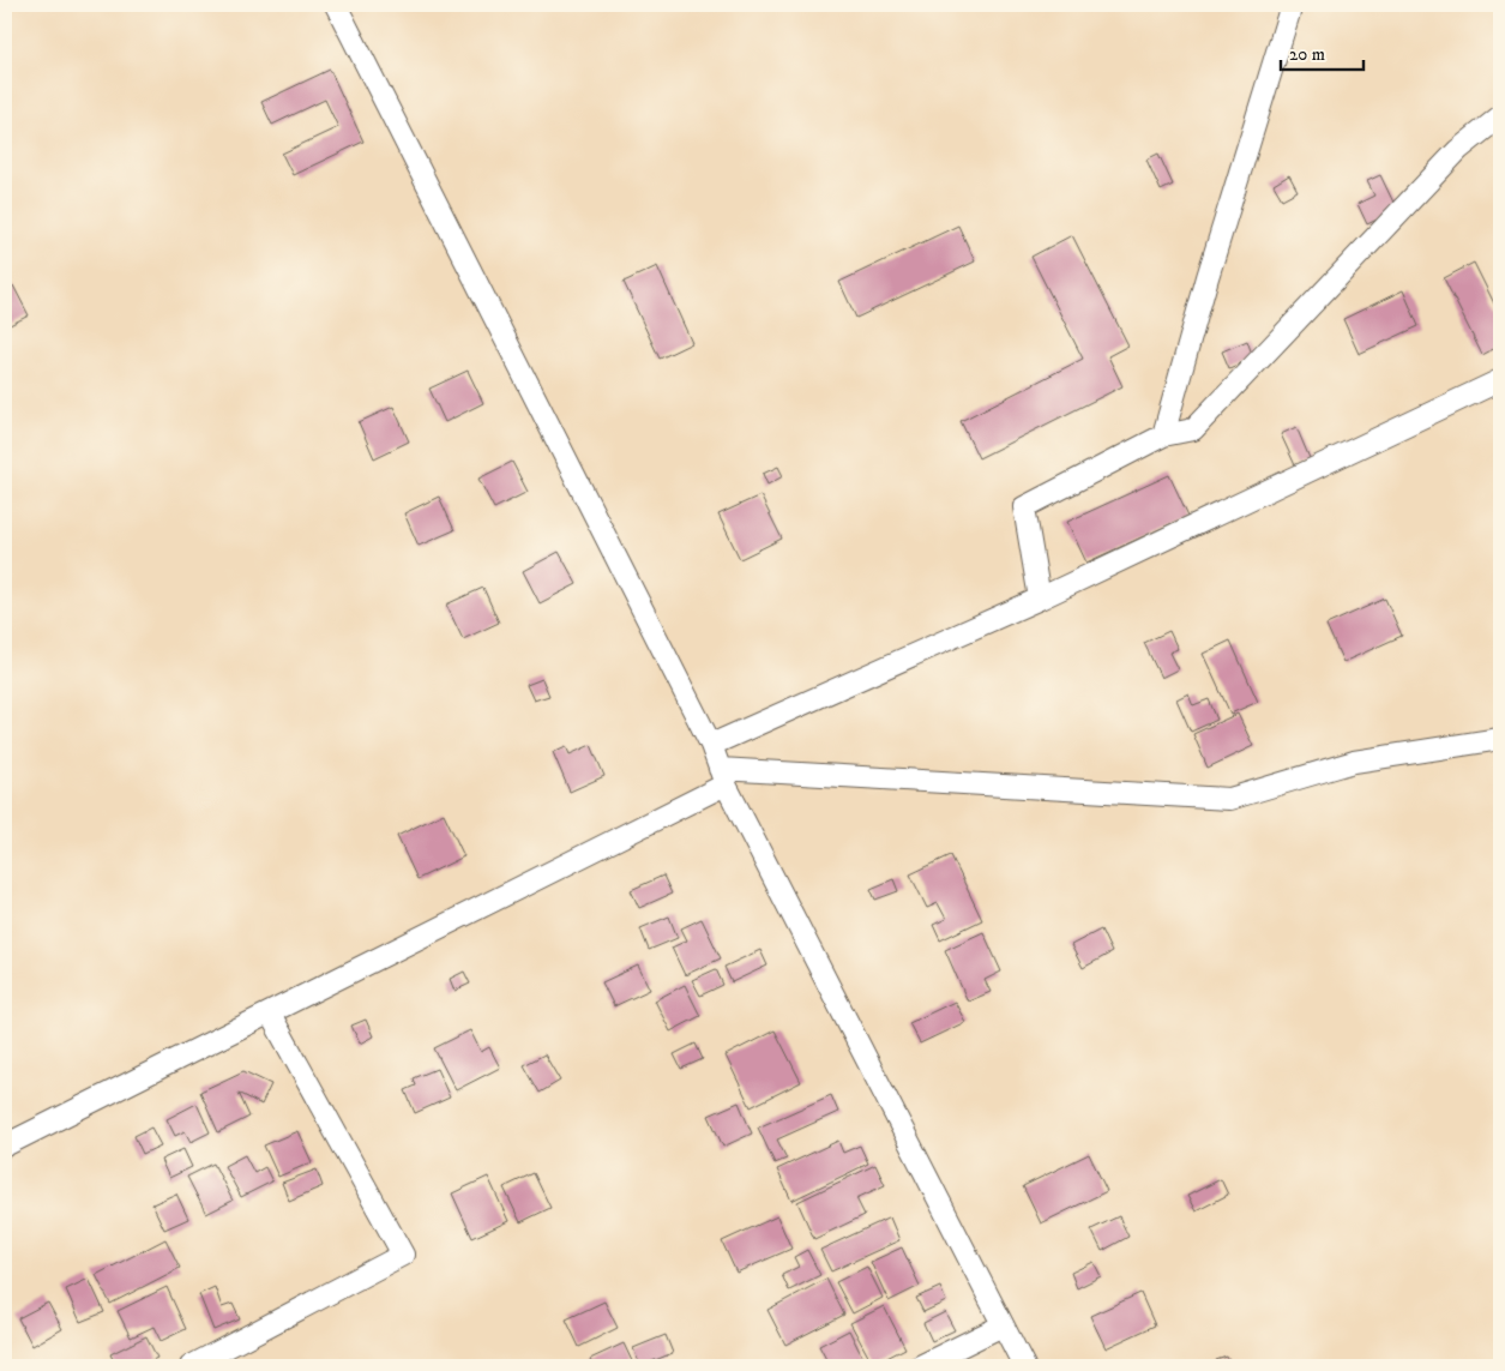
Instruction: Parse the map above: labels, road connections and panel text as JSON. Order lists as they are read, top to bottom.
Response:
{
  "scale_bar": "20 m"
}
